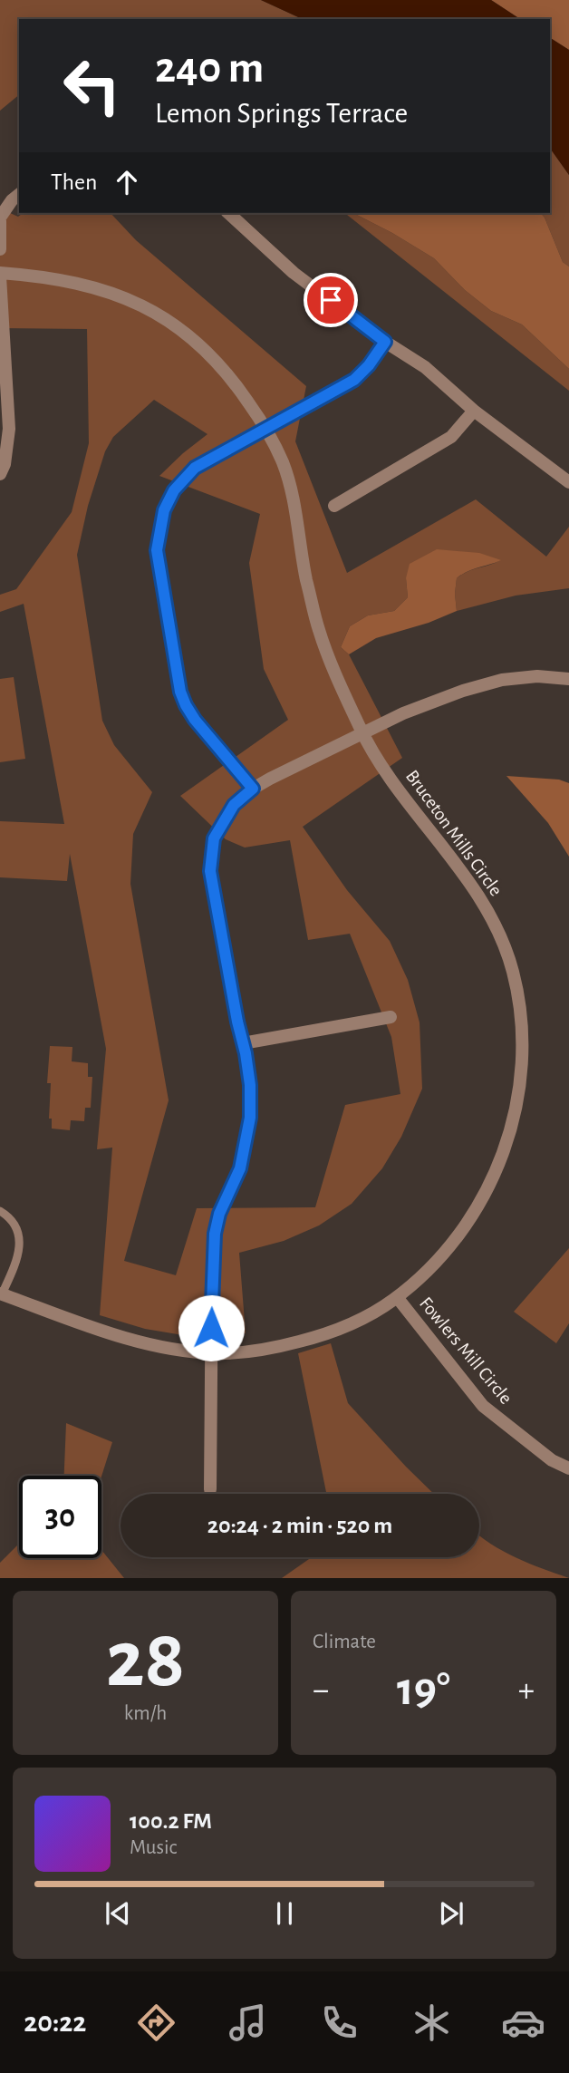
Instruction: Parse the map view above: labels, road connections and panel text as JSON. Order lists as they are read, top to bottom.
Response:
{
  "streets": {
    "street": ["Bruceton Mills Circle", "Fowlers Mill Circle"]
  },
  "crossings": [
    ["Bruceton Mills Circle", "Fowlers Mill Circle"]
  ],
  "page": {
    "turn": ["240 m", "Lemon Springs Terrace"],
    "then": "Then",
    "limit": "30",
    "trip": "20:24 · 2 min · 520 m",
    "tile": [
      ["28", "km/h"],
      "Climate"
    ],
    "heat": ["−", "19°", "+"],
    "song": ["100.2 FM", "Music"],
    "tabs": "20:22"
  }
}
